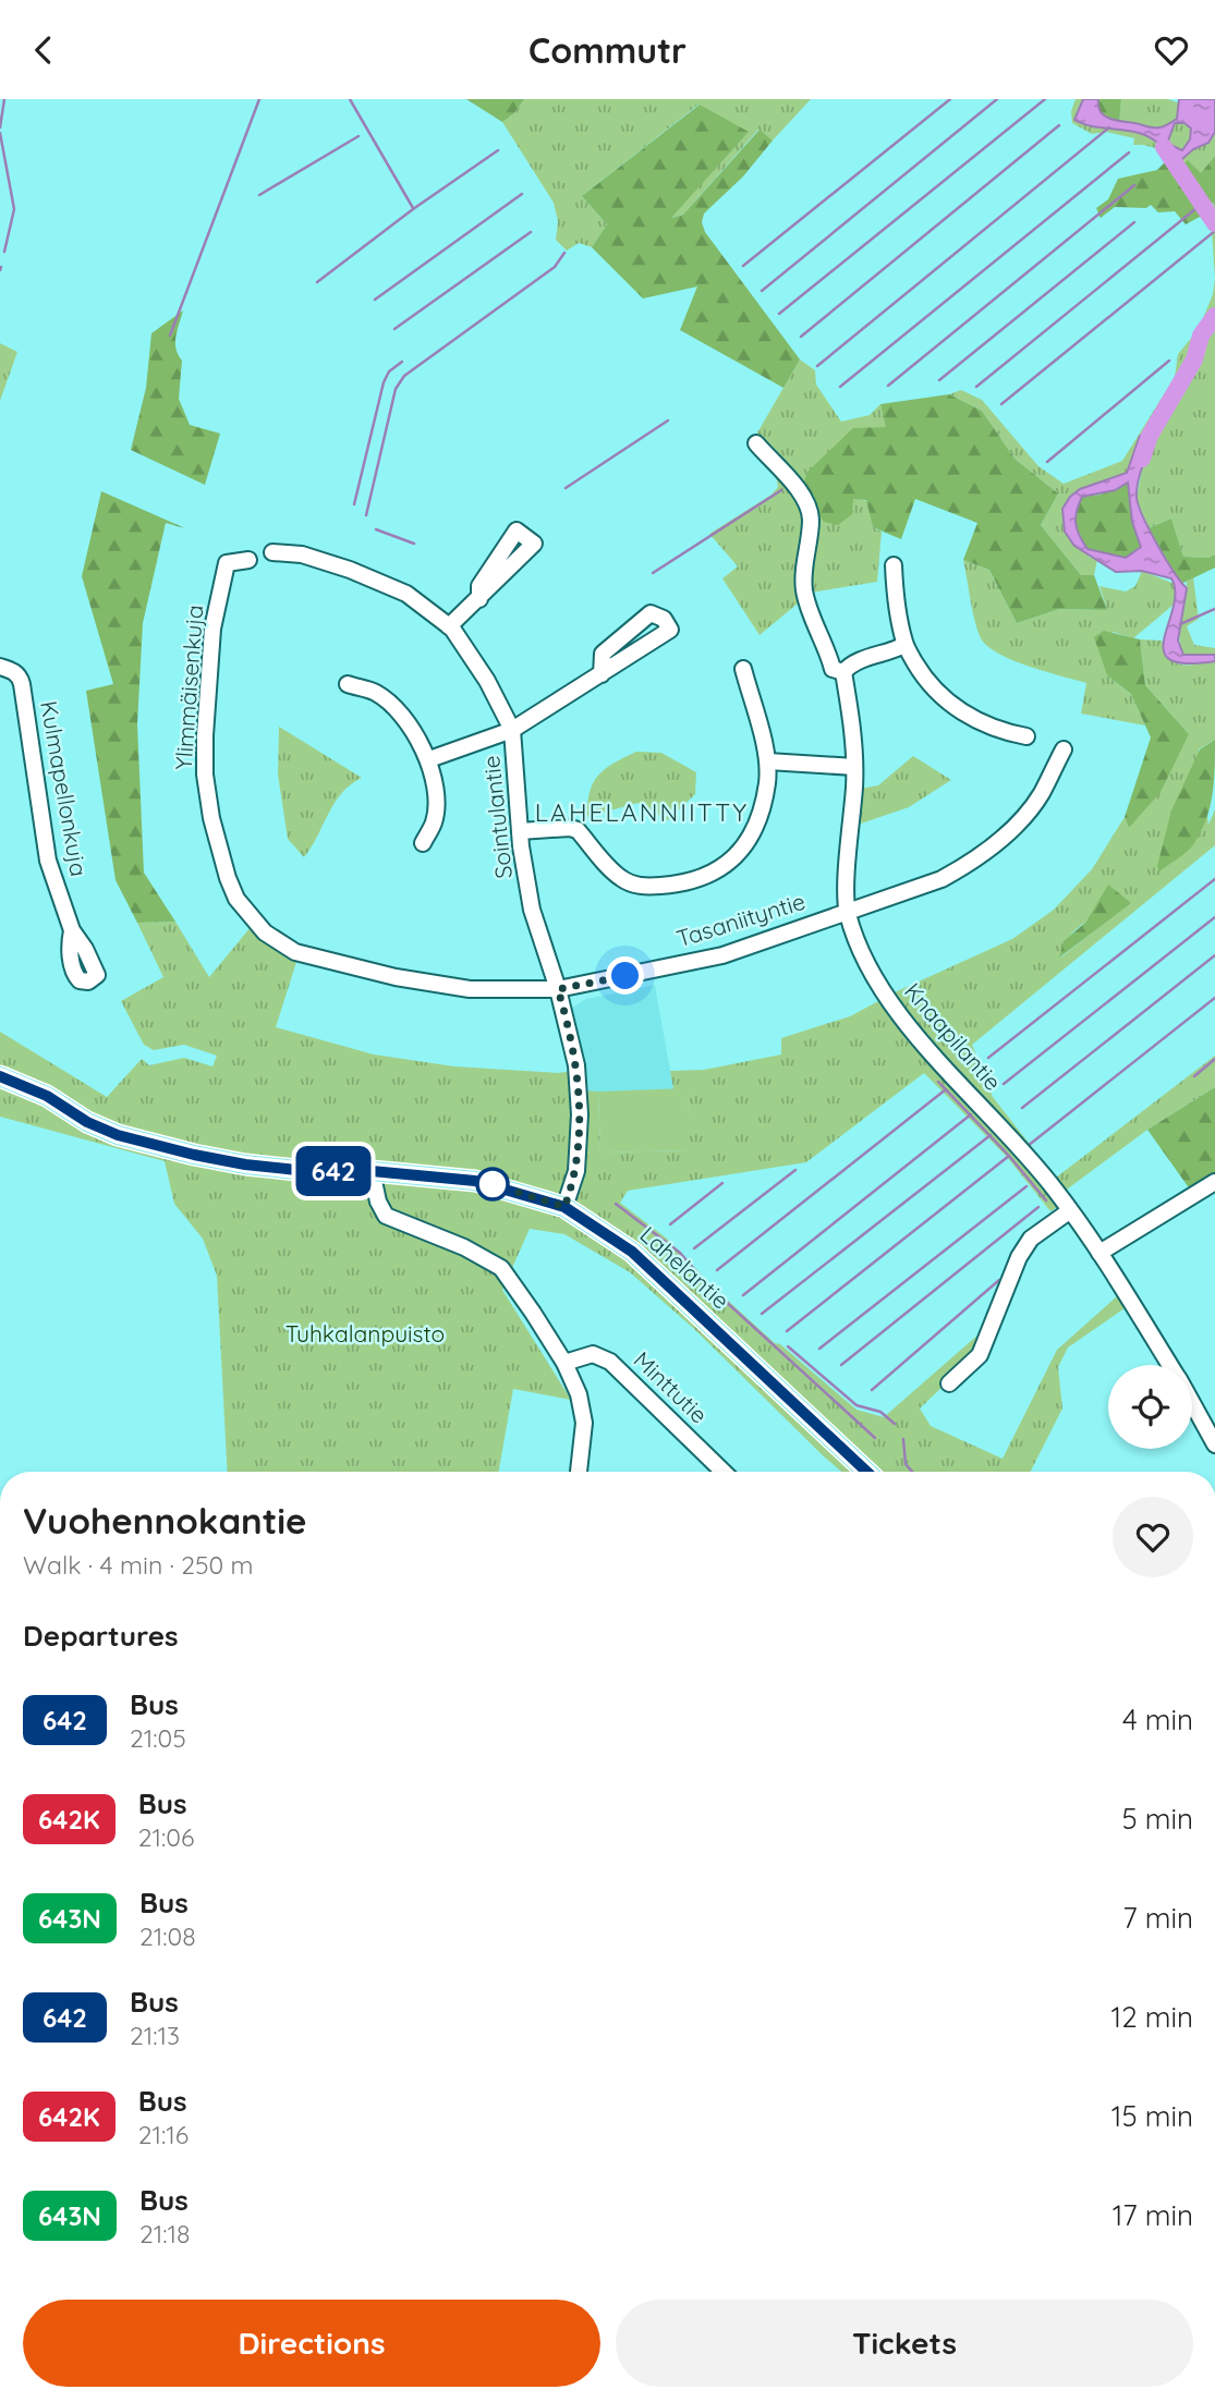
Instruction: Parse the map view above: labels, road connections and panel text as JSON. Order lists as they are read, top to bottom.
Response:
{
  "streets": {
    "main road": ["Lahelantie"],
    "street": [
      "Ylimmäisenkuja",
      "Kulmapellonkuja",
      "Sointulantie",
      "Tasaniityntie",
      "Knaapilantie",
      "Minttutie"
    ]
  },
  "crossings": [
    ["Ylimmäisenkuja", "Sointulantie"],
    ["Ylimmäisenkuja", "Tasaniityntie"],
    ["Sointulantie", "Tasaniityntie"],
    ["Sointulantie", "Lahelantie"],
    ["Tasaniityntie", "Knaapilantie"]
  ],
  "districts": ["LAHELANNIITTY"],
  "parks": ["Tuhkalanpuisto"],
  "lines": ["bus line 642"],
  "page": {
    "header": "Commutr",
    "on_map": "642",
    "heading": [
      ["Vuohennokantie", "Walk · 4 min · 250 m"],
      "Departures"
    ],
    "list": [
      {
        "mark": "642",
        "name": "Bus",
        "note": "21:05",
        "value": "4 min"
      },
      {
        "mark": "642K",
        "name": "Bus",
        "note": "21:06",
        "value": "5 min"
      },
      {
        "mark": "643N",
        "name": "Bus",
        "note": "21:08",
        "value": "7 min"
      },
      {
        "mark": "642",
        "name": "Bus",
        "note": "21:13",
        "value": "12 min"
      },
      {
        "mark": "642K",
        "name": "Bus",
        "note": "21:16",
        "value": "15 min"
      },
      {
        "mark": "643N",
        "name": "Bus",
        "note": "21:18",
        "value": "17 min"
      }
    ],
    "buttons": ["Directions", "Tickets"]
  }
}
